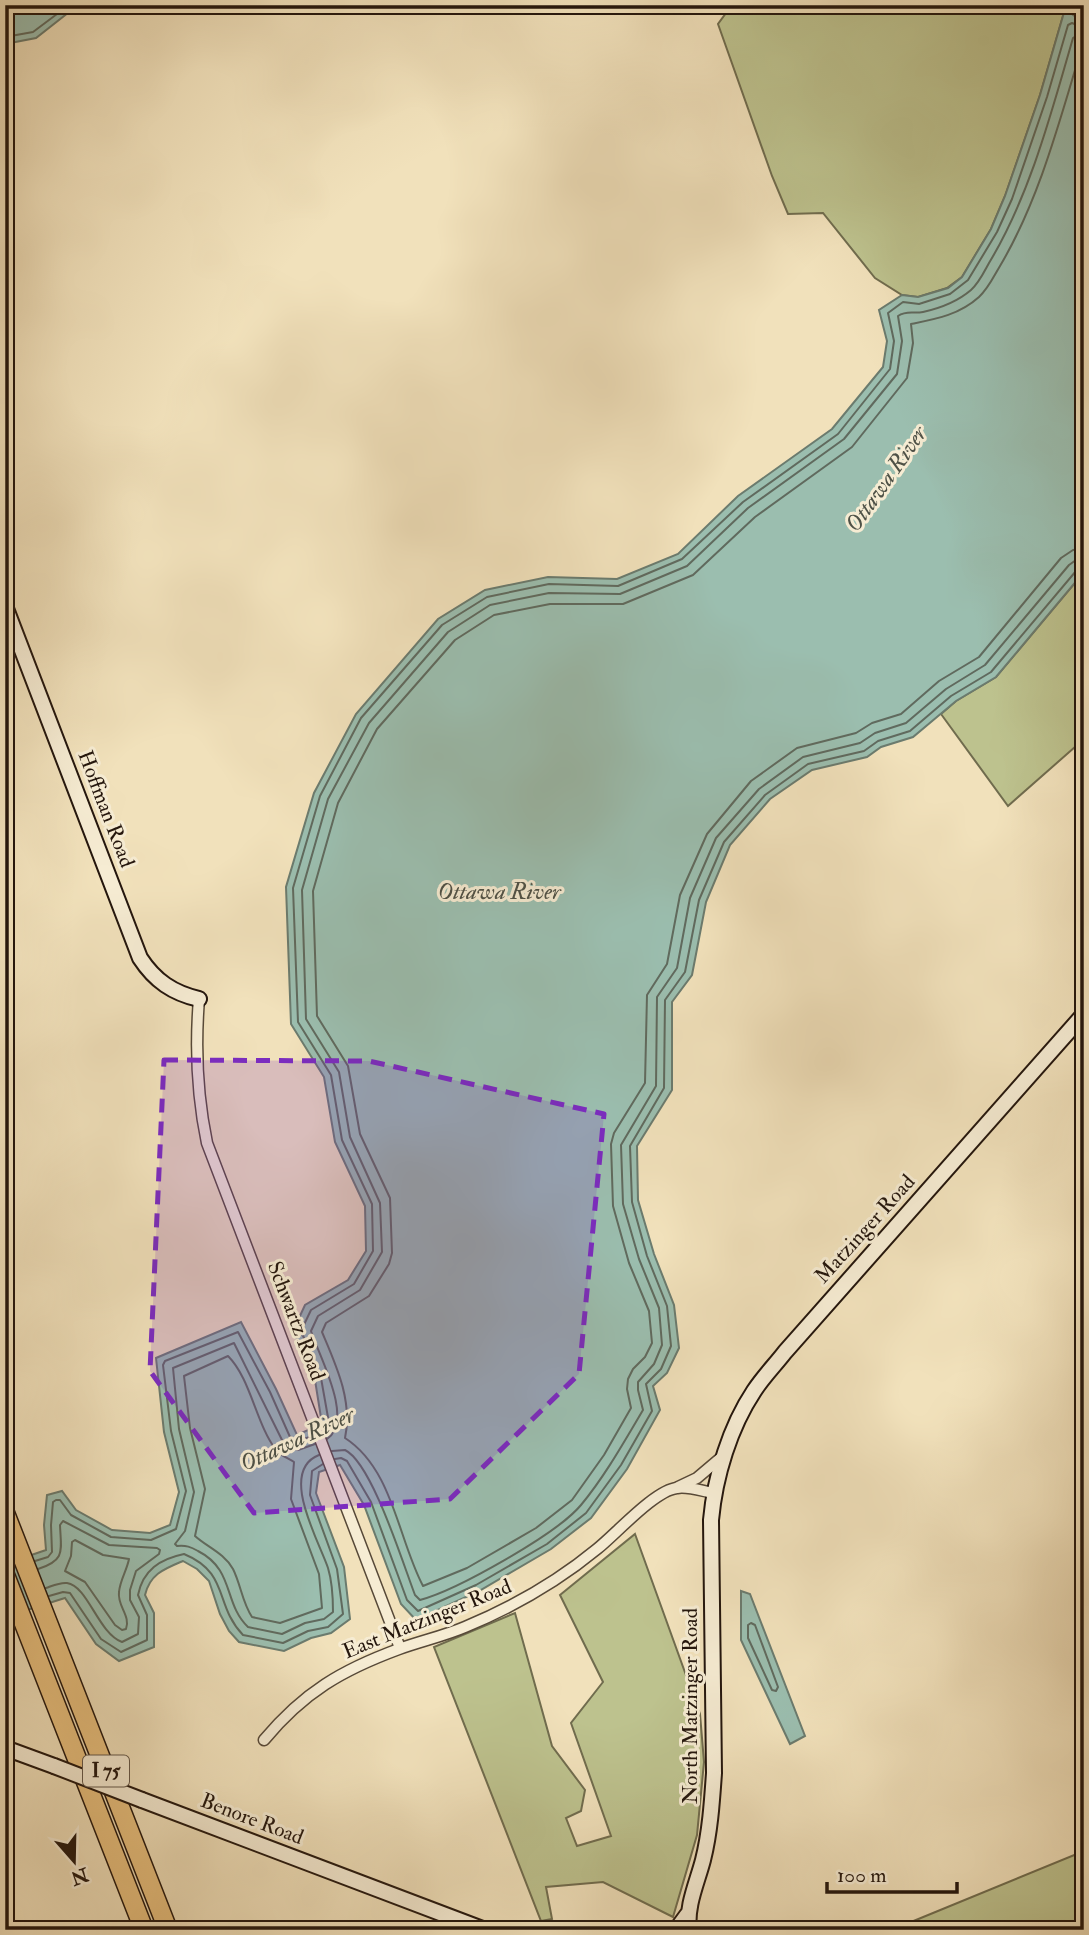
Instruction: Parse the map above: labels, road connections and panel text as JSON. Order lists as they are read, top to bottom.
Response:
{
  "streets": {
    "highway": ["I 75"],
    "street": [
      "Hoffman Road",
      "Matzinger Road",
      "Schwartz Road",
      "East Matzinger Road",
      "North Matzinger Road",
      "Benore Road"
    ]
  },
  "crossings": [
    ["Hoffman Road", "Schwartz Road"],
    ["Matzinger Road", "East Matzinger Road"],
    ["Matzinger Road", "North Matzinger Road"],
    ["Schwartz Road", "East Matzinger Road"]
  ],
  "water": ["Ottawa River"],
  "scale_bar": "100 m",
  "north": "bottom"
}
